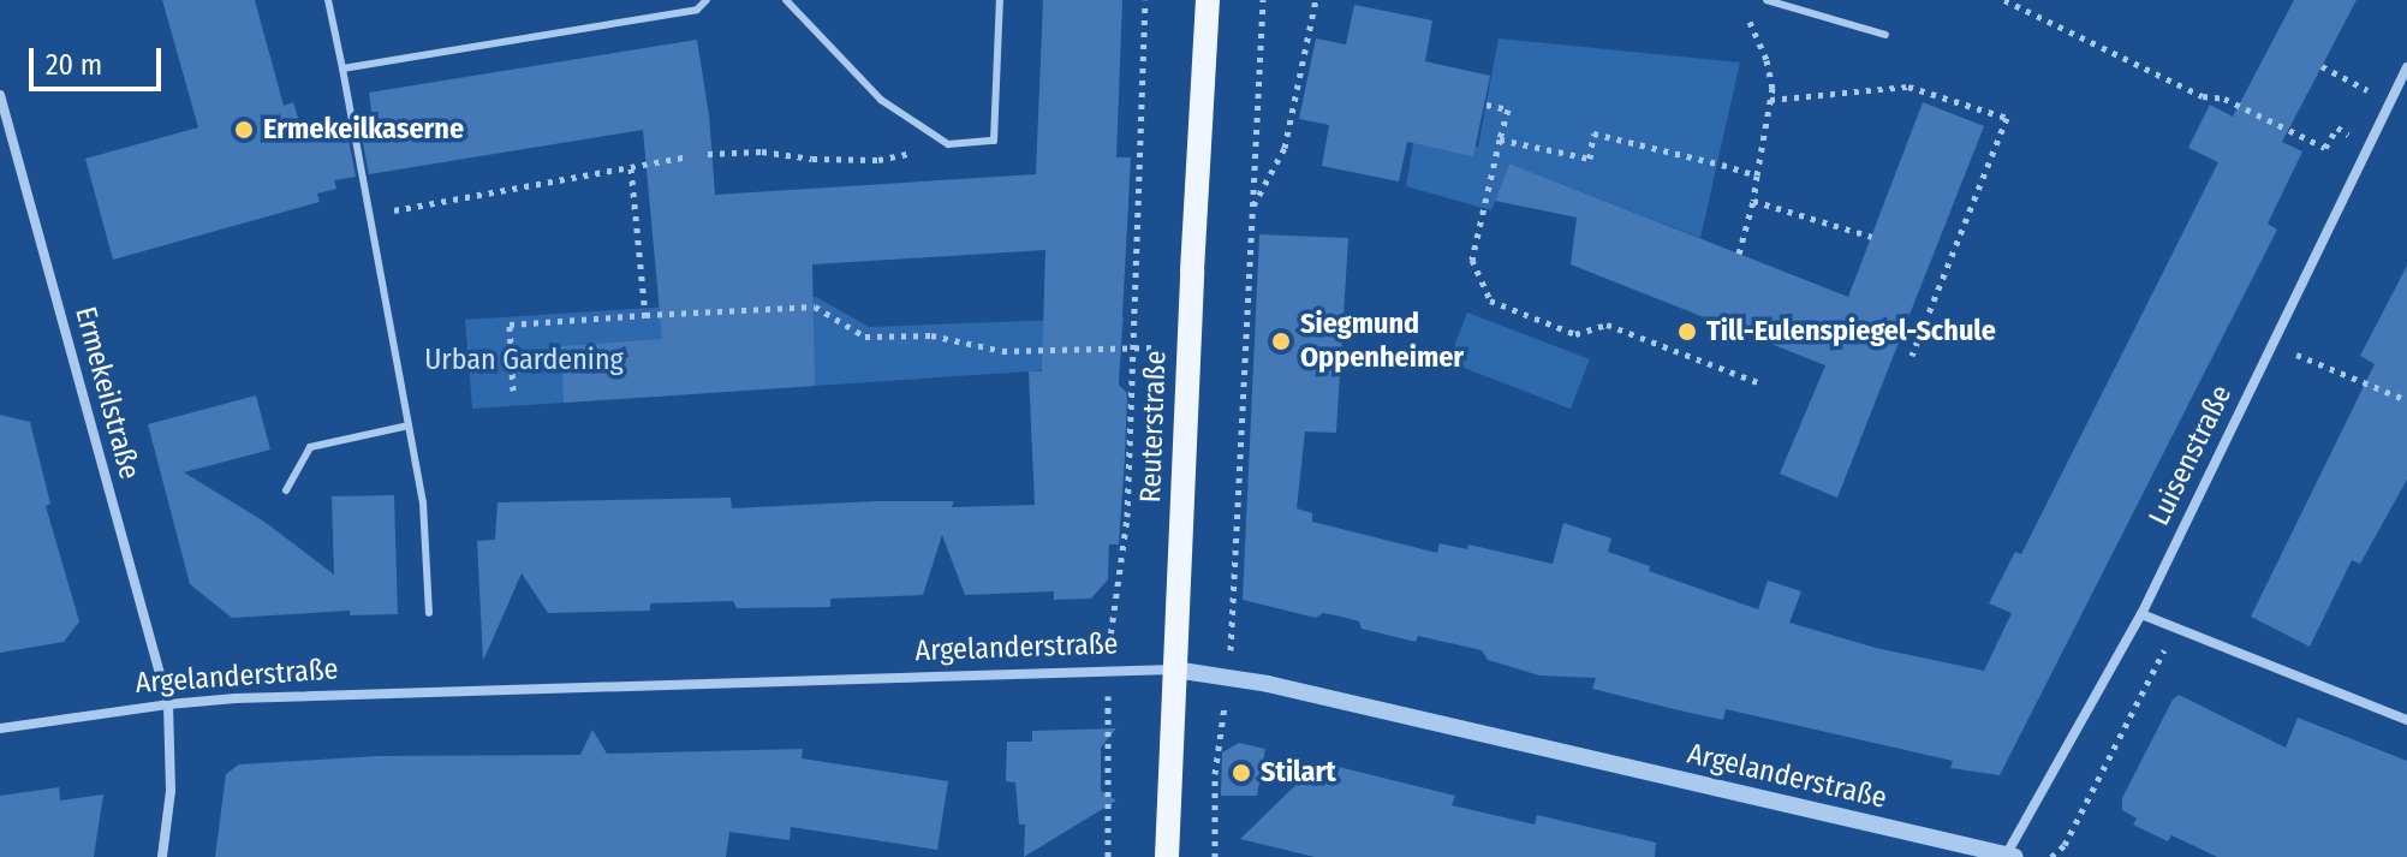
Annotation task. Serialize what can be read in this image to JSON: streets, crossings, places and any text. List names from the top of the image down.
{
  "streets": {
    "main road": ["Reuterstraße"],
    "street": ["Ermekeilstraße", "Luisenstraße", "Argelanderstraße"]
  },
  "crossings": [
    ["Ermekeilstraße", "Argelanderstraße"],
    ["Reuterstraße", "Argelanderstraße"],
    ["Luisenstraße", "Argelanderstraße"]
  ],
  "parks": ["Urban Gardening"],
  "places": [
    "Ermekeilkaserne",
    "Till-Eulenspiegel-Schule",
    "Siegmund Oppenheimer",
    "Stilart"
  ],
  "scale_bar": "20 m"
}
